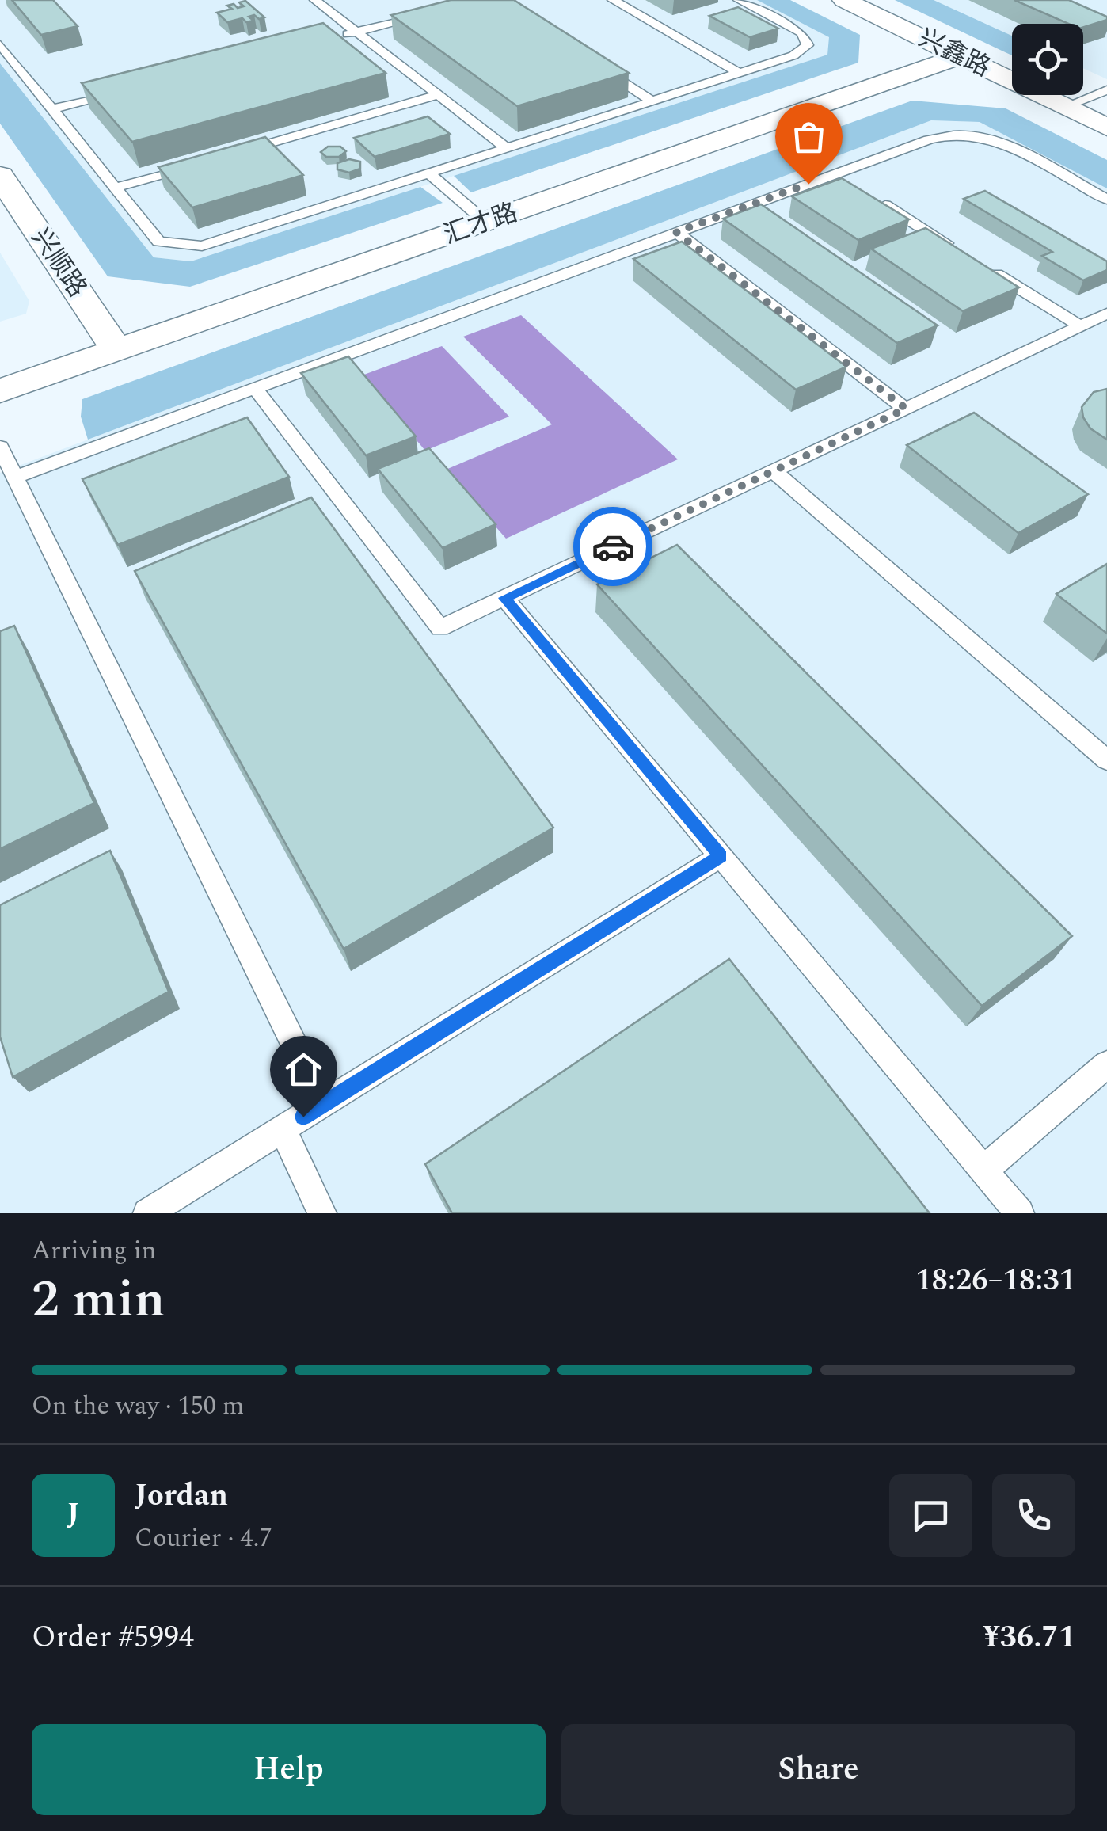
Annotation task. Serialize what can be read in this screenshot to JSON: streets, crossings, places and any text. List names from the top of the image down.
{
  "streets": {
    "main road": ["兴鑫路", "汇才路", "兴顺路"]
  },
  "crossings": [
    ["兴鑫路", "汇才路"],
    ["汇才路", "兴顺路"]
  ],
  "page": {
    "heading": ["2 min", "Arriving in", "18:26–18:31"],
    "panel": [
      "Jordan",
      "Courier · 4.7",
      "Order #5994",
      "¥36.71"
    ],
    "bar": "On the way · 150 m",
    "round": "J",
    "buttons": ["Help", "Share"]
  }
}
